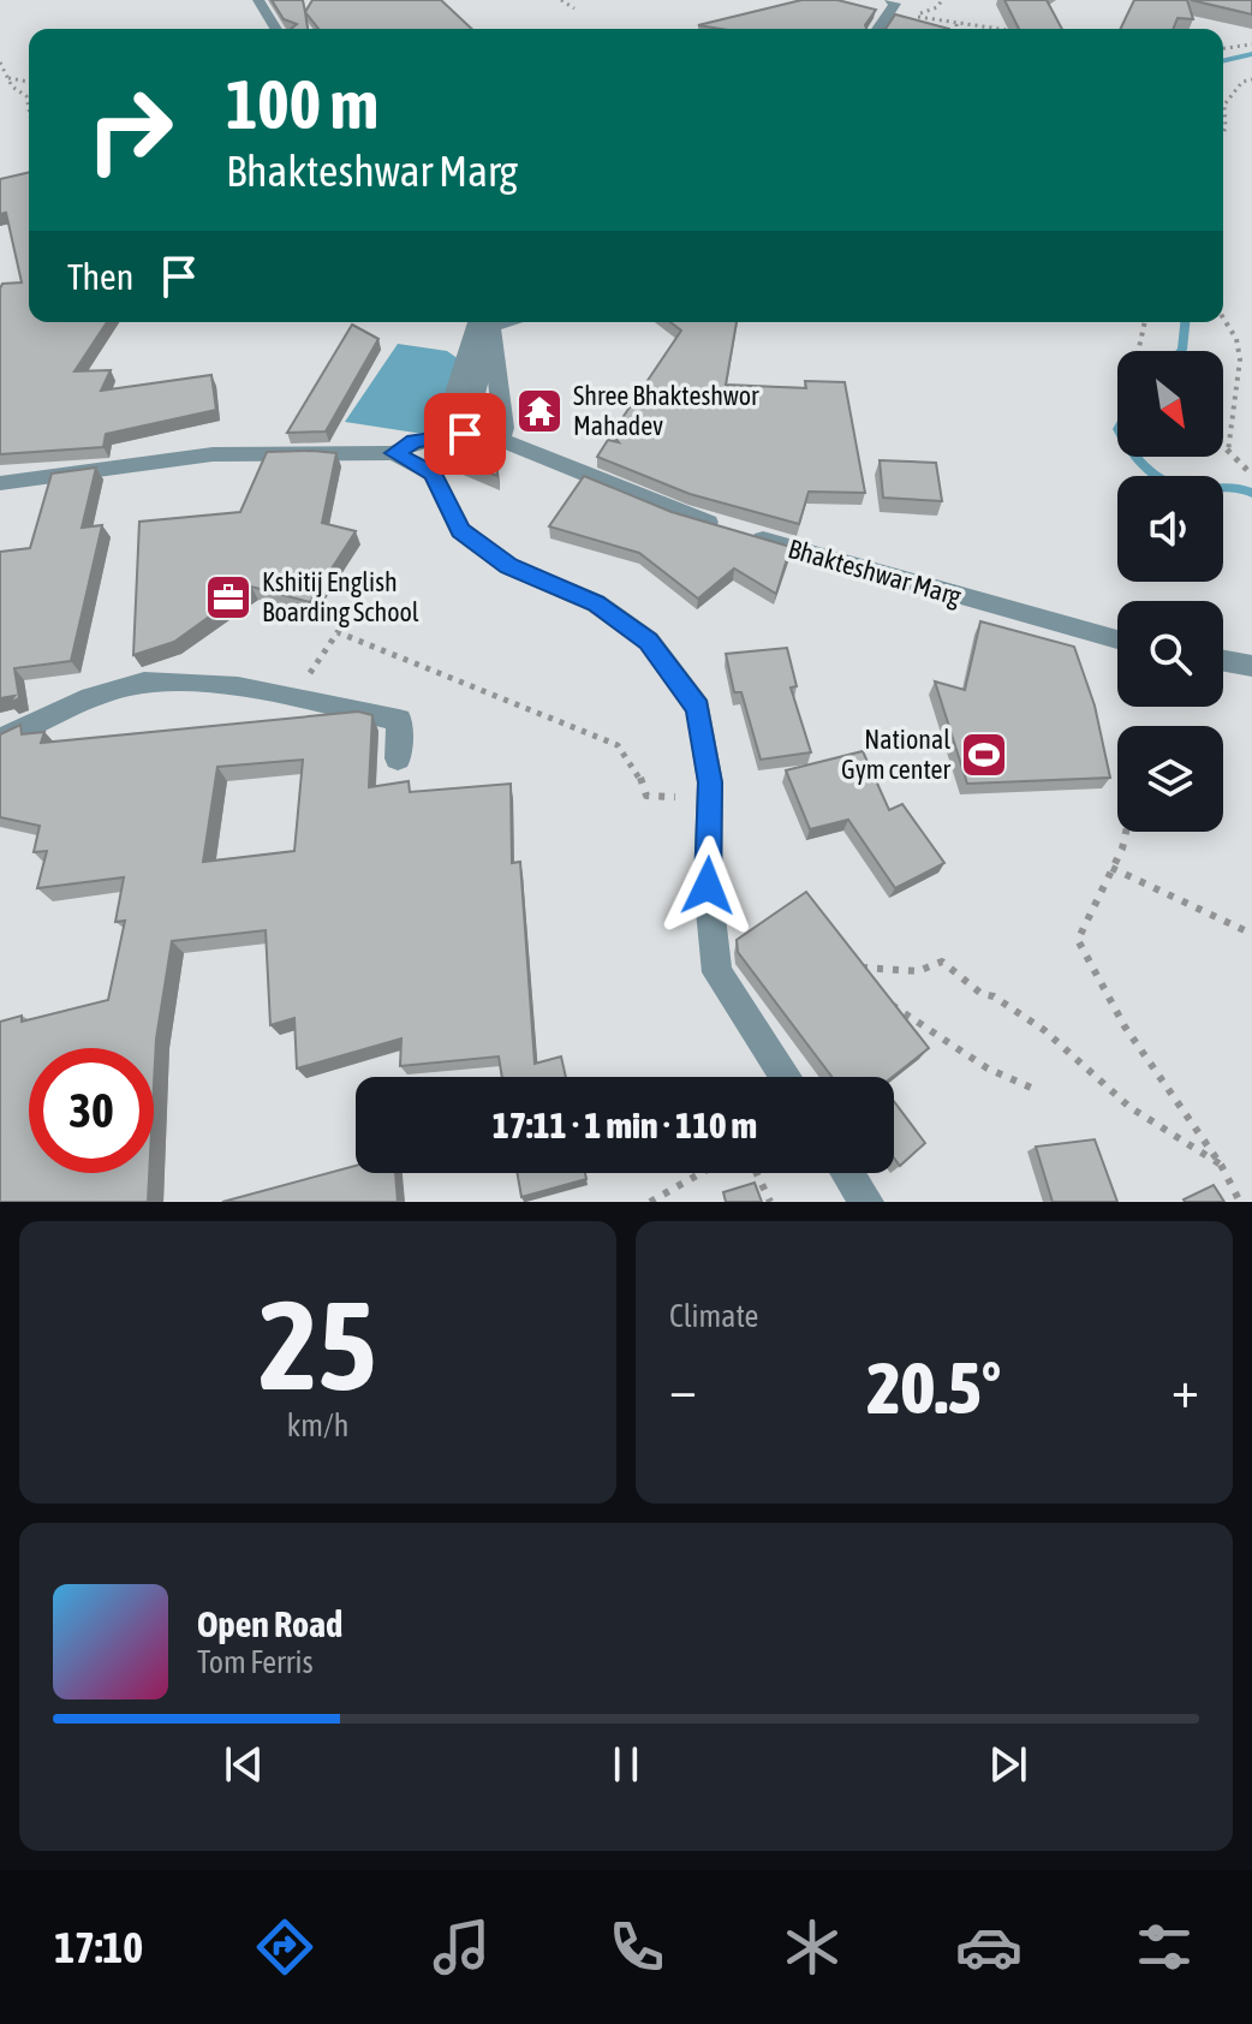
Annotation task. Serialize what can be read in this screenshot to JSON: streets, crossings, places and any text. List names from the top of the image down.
{
  "streets": {
    "street": ["Bhakteshwar Marg"]
  },
  "places": {
    "temple": ["Shree Bhakteshwor Mahadev"],
    "office": ["Kshitij English Boarding School"],
    "sports": ["National Gym center"]
  },
  "north": "bottom right",
  "page": {
    "turn": ["100 m", "Bhakteshwar Marg"],
    "then": "Then",
    "limit": "30",
    "trip": "17:11 · 1 min · 110 m",
    "tile": [
      ["25", "km/h"],
      "Climate"
    ],
    "heat": ["−", "20.5°", "+"],
    "song": ["Open Road", "Tom Ferris"],
    "tabs": "17:10"
  }
}
